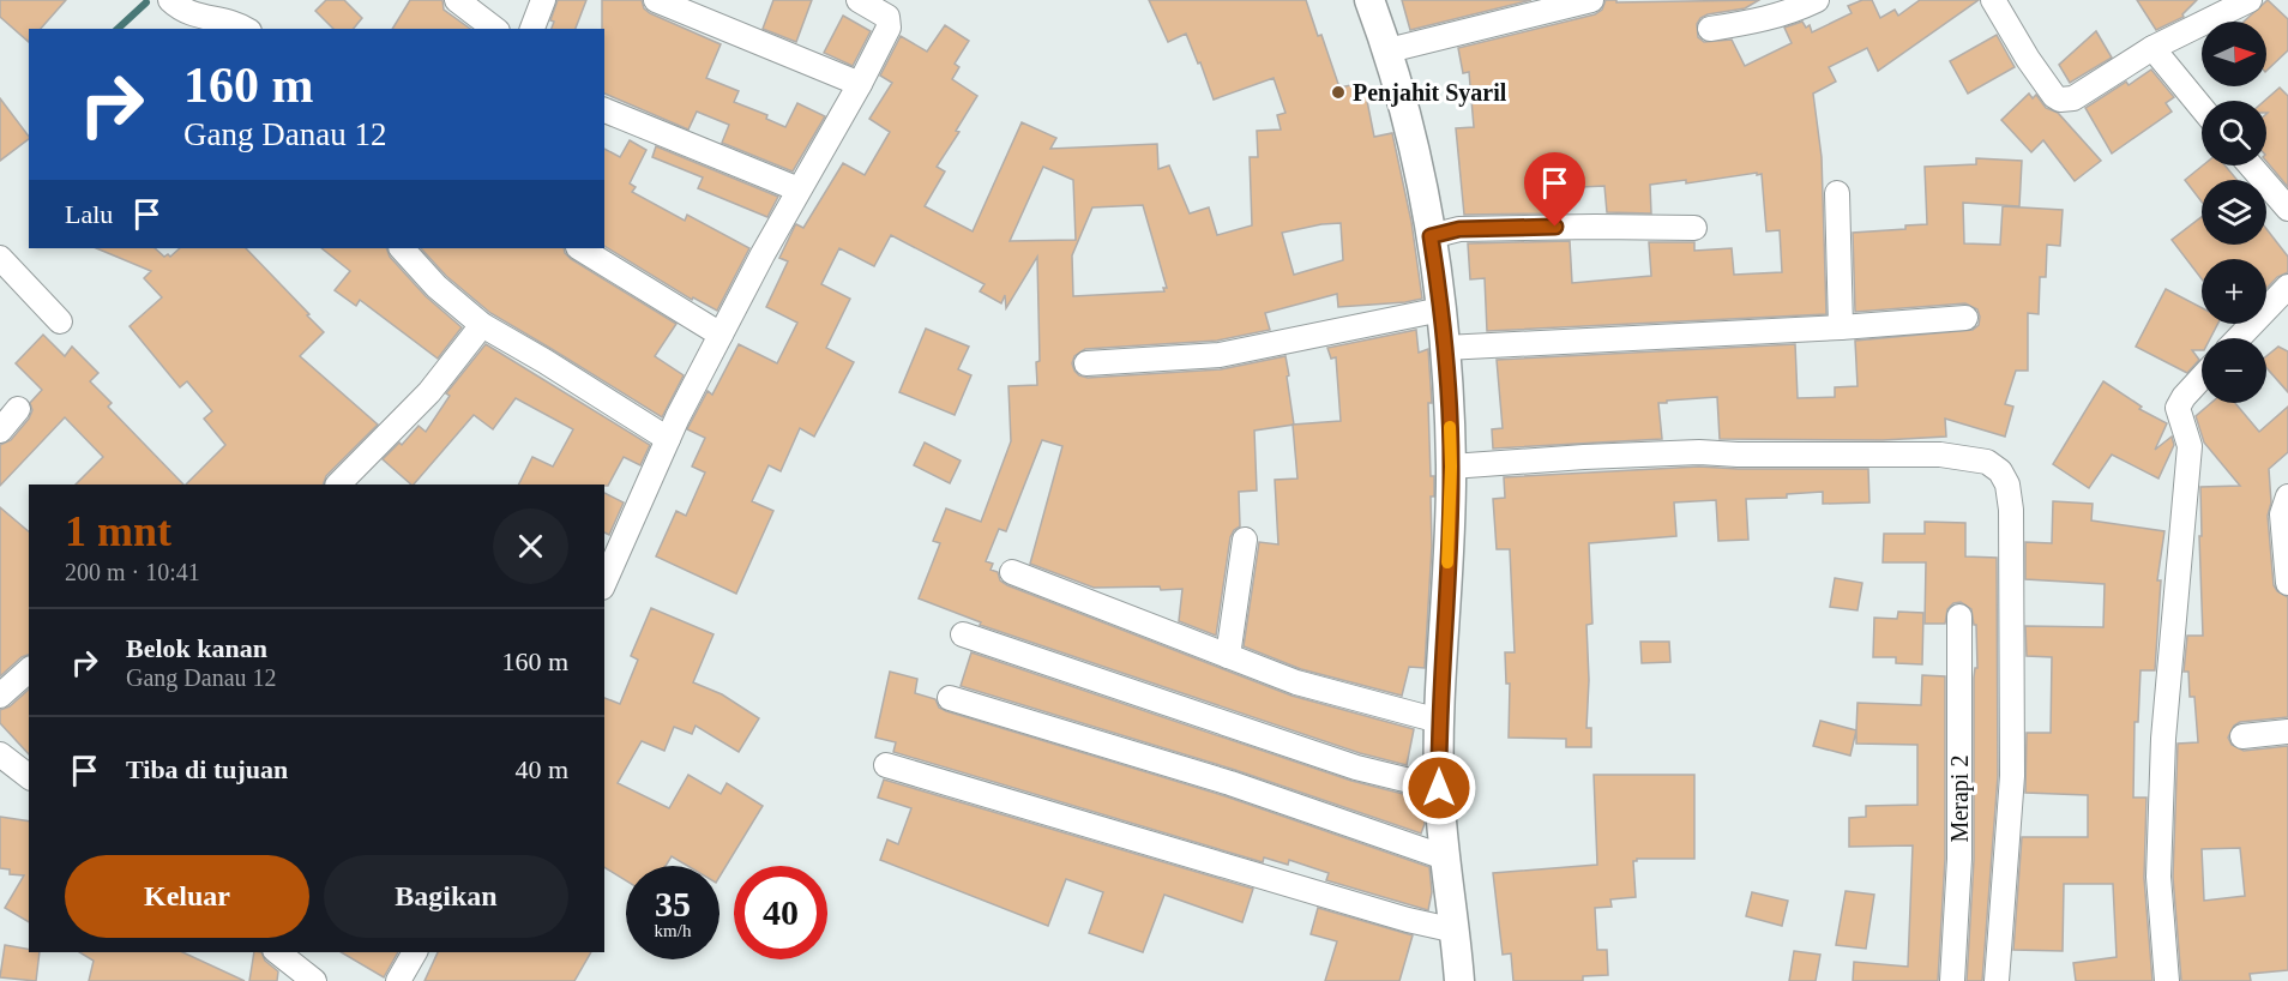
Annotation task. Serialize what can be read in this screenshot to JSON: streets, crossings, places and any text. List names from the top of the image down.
{
  "streets": {
    "street": ["Merapi 2"]
  },
  "places": ["Penjahit Syaril"],
  "north": "right",
  "page": {
    "map_buttons": ["+", "−"],
    "turn": ["160 m", "Gang Danau 12"],
    "then": "Lalu",
    "heading": ["1 mnt", "200 m · 10:41"],
    "list": [
      {
        "name": "Belok kanan",
        "note": "Gang Danau 12",
        "value": "160 m"
      },
      {
        "name": "Tiba di tujuan",
        "value": "40 m"
      }
    ],
    "buttons": ["Keluar", "Bagikan"],
    "speed": "35 km/h",
    "limit": "40"
  }
}
